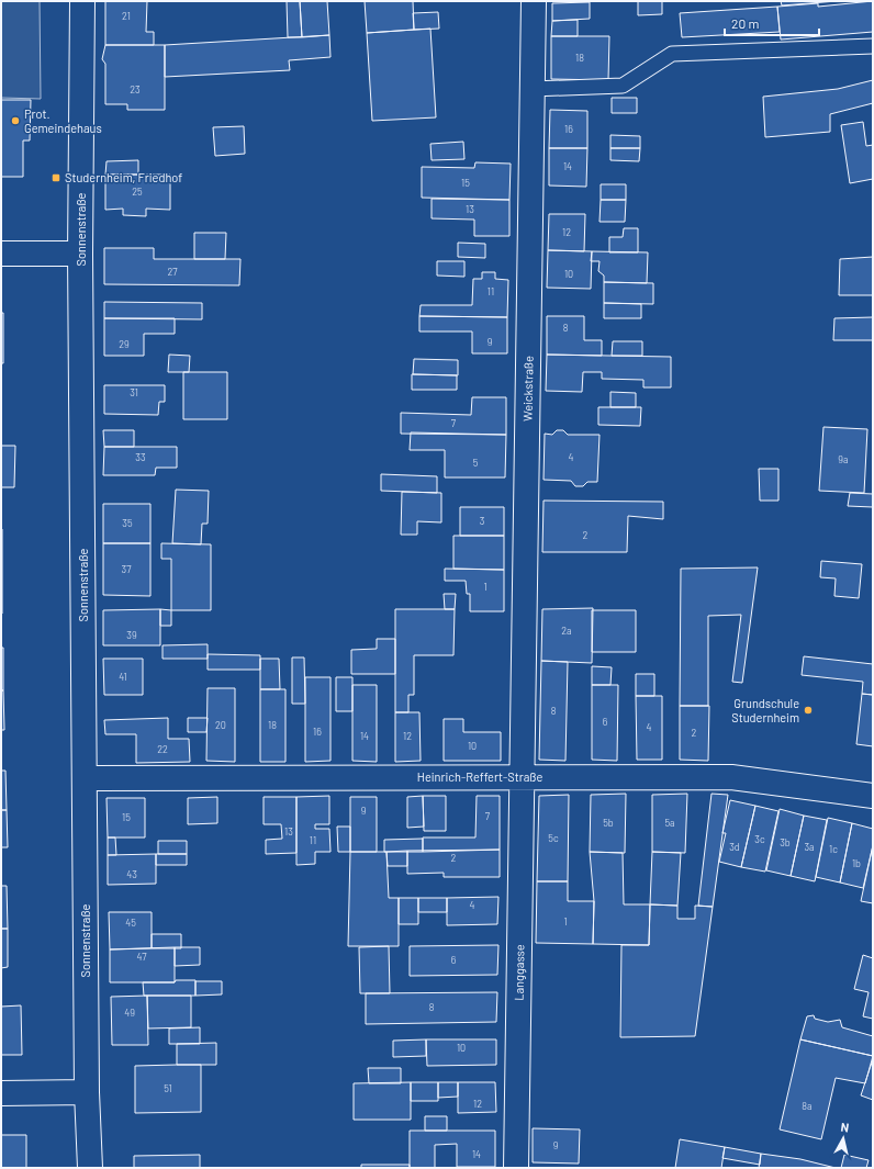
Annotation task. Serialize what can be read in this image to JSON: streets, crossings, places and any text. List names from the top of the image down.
{
  "streets": {
    "street": [
      "Sonnenstraße",
      "Weickstraße",
      "Heinrich-Reffert-Straße",
      "Langgasse"
    ]
  },
  "crossings": [
    ["Sonnenstraße", "Heinrich-Reffert-Straße"],
    ["Weickstraße", "Heinrich-Reffert-Straße"],
    ["Weickstraße", "Langgasse"],
    ["Heinrich-Reffert-Straße", "Langgasse"]
  ],
  "places": {
    "other": ["Prot. Gemeindehaus", "Grundschule Studernheim"],
    "transit": ["Studernheim, Friedhof"]
  },
  "house_numbers": [
    "21",
    "18",
    "23",
    "16",
    "14",
    "15",
    "25",
    "13",
    "12",
    "27",
    "10",
    "11",
    "8",
    "9",
    "29",
    "31",
    "7",
    "33",
    "4",
    "9a",
    "5",
    "3",
    "35",
    "2",
    "37",
    "1",
    "2a",
    "39",
    "41",
    "8",
    "6",
    "20",
    "18",
    "4",
    "16",
    "2",
    "14",
    "12",
    "10",
    "22",
    "9",
    "7",
    "15",
    "5b",
    "5a",
    "13",
    "5c",
    "3c",
    "11",
    "3b",
    "3d",
    "3a",
    "1c",
    "2",
    "1b",
    "43",
    "4",
    "1",
    "45",
    "47",
    "6",
    "8",
    "49",
    "10",
    "51",
    "12",
    "8a",
    "9",
    "14"
  ],
  "scale_bar": "20 m",
  "north": "top"
}
